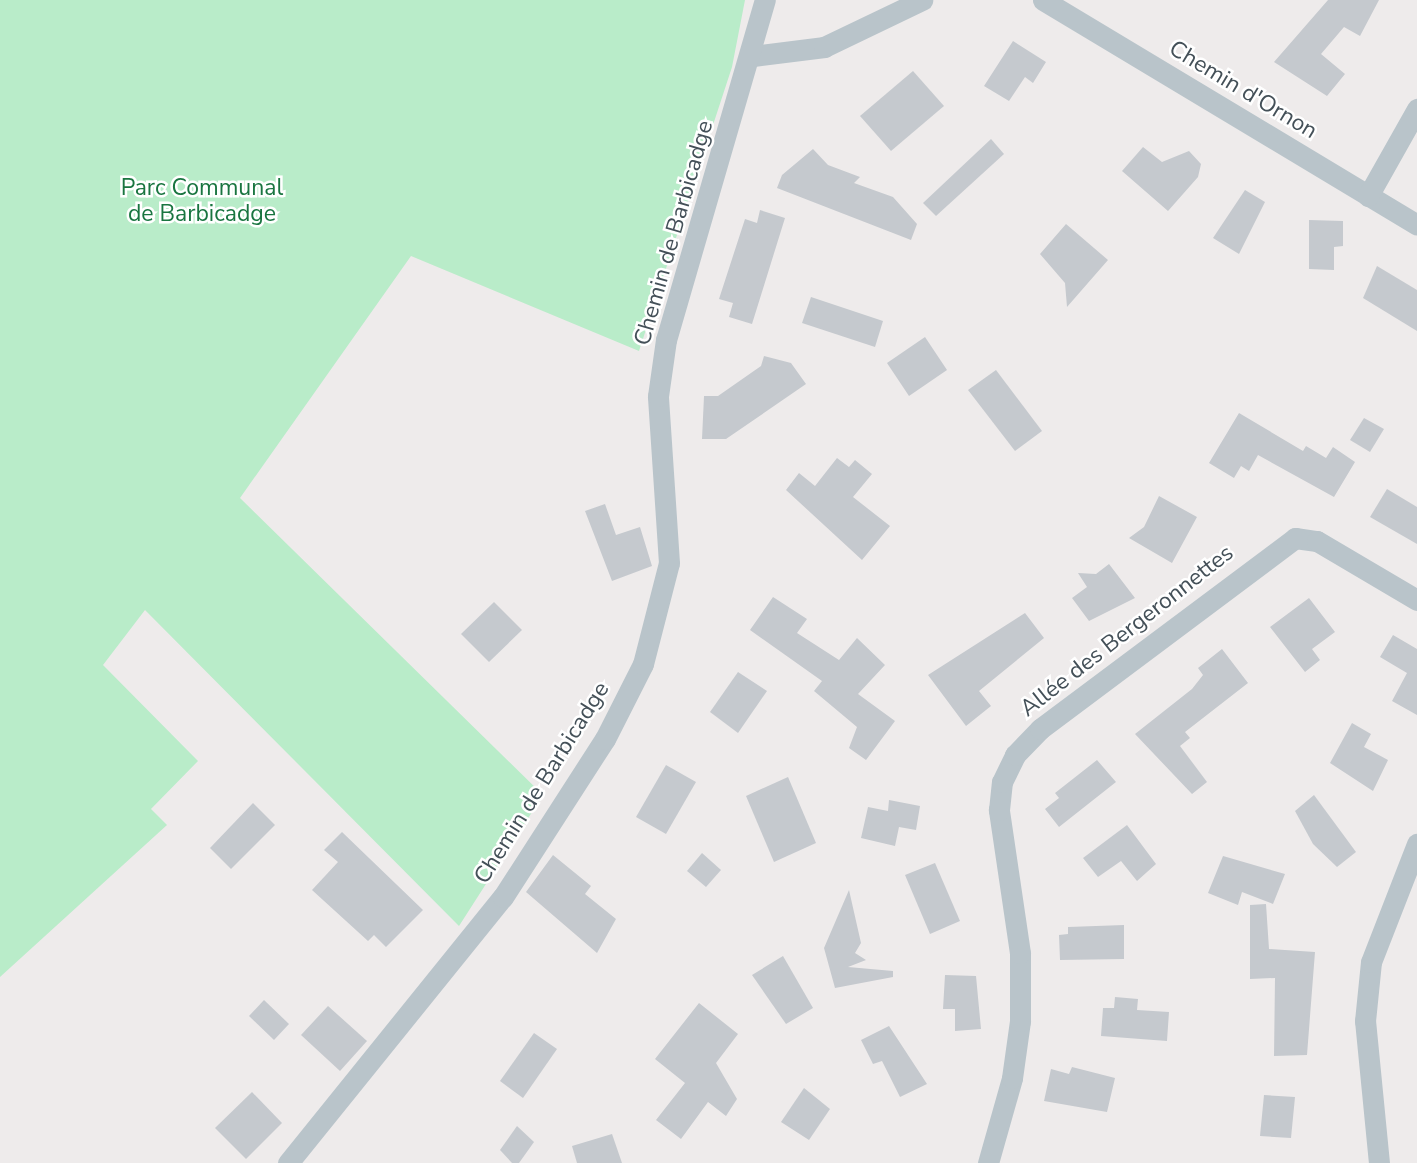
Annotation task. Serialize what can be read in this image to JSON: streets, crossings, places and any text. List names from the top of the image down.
{
  "streets": {
    "street": ["Chemin d'Ornon", "Chemin de Barbicadge", "Allée des Bergeronnettes"]
  },
  "parks": ["Parc Communal de Barbicadge"]
}
